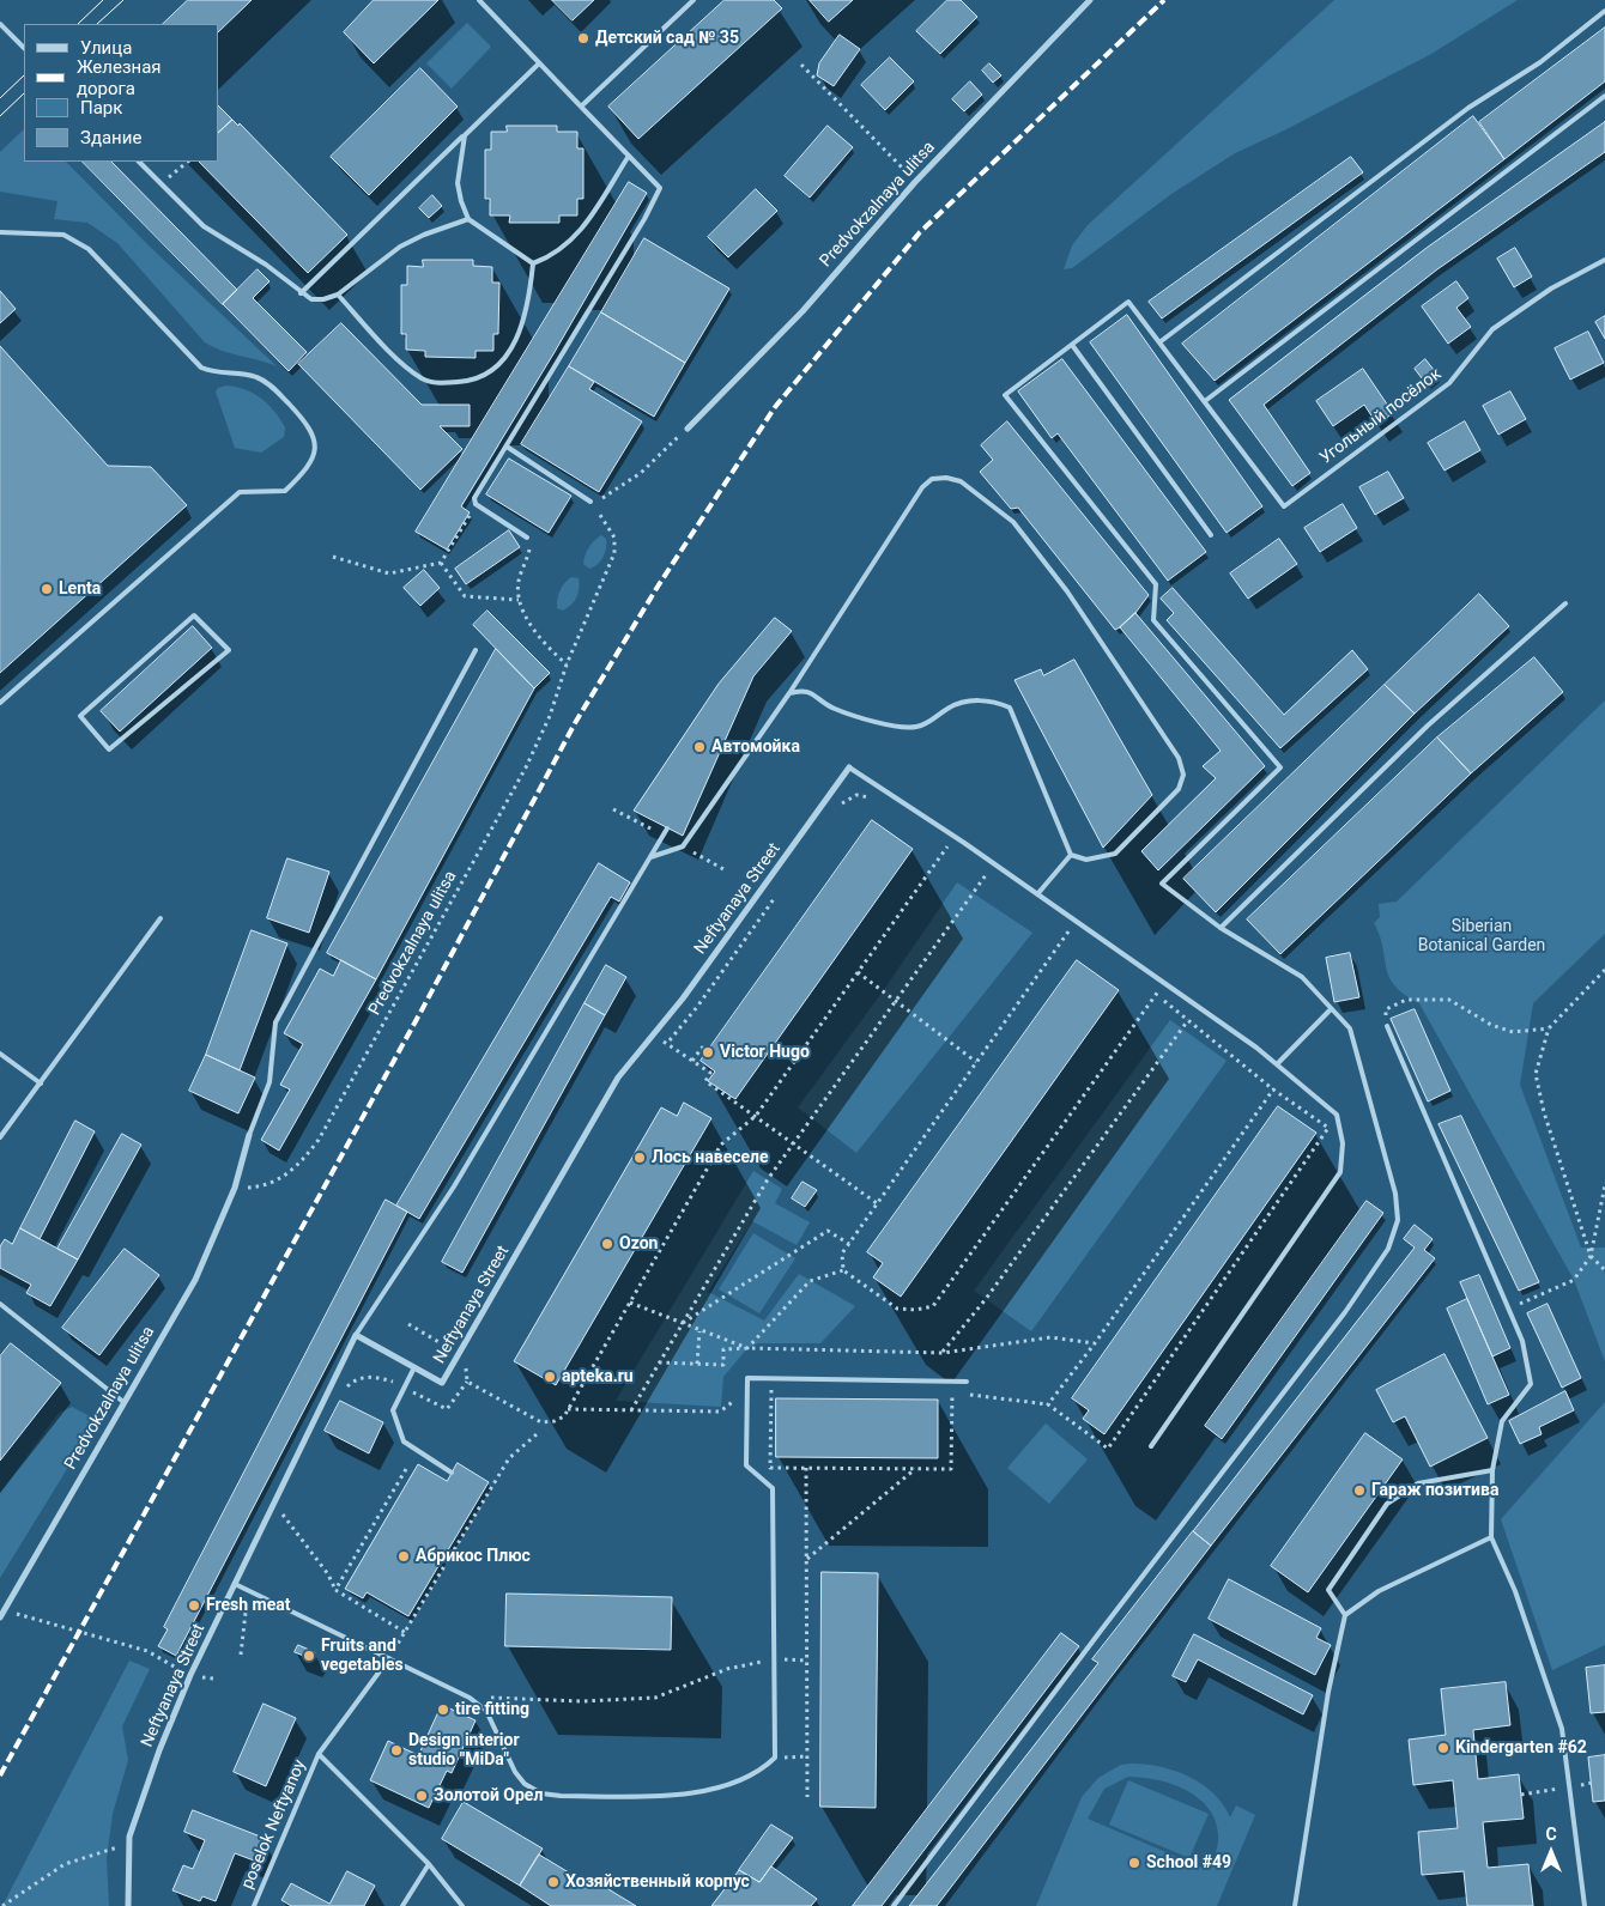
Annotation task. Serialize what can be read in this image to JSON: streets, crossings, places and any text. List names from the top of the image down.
{
  "streets": {
    "street": ["Predvokzalnaya ulitsa", "Neftyanaya Street"],
    "lane": ["Угольный посёлок", "poselok Neftyanoy"]
  },
  "parks": ["Siberian Botanical Garden"],
  "places": [
    "Детский сад № 35",
    "Lenta",
    "Автомойка",
    "Victor Hugo",
    "Лось навеселе",
    "Ozon",
    "apteka.ru",
    "Гараж позитива",
    "Абрикос Плюс",
    "Fresh meat",
    "Fruits and vegetables",
    "tire fitting",
    "Kindergarten #62",
    "Design interior studio \"MiDa\"",
    "Золотой Орел",
    "School #49",
    "Хозяйственный корпус"
  ],
  "legend": [
    "Улица",
    "Железная дорога",
    "Парк",
    "Здание"
  ],
  "north": "top"
}
